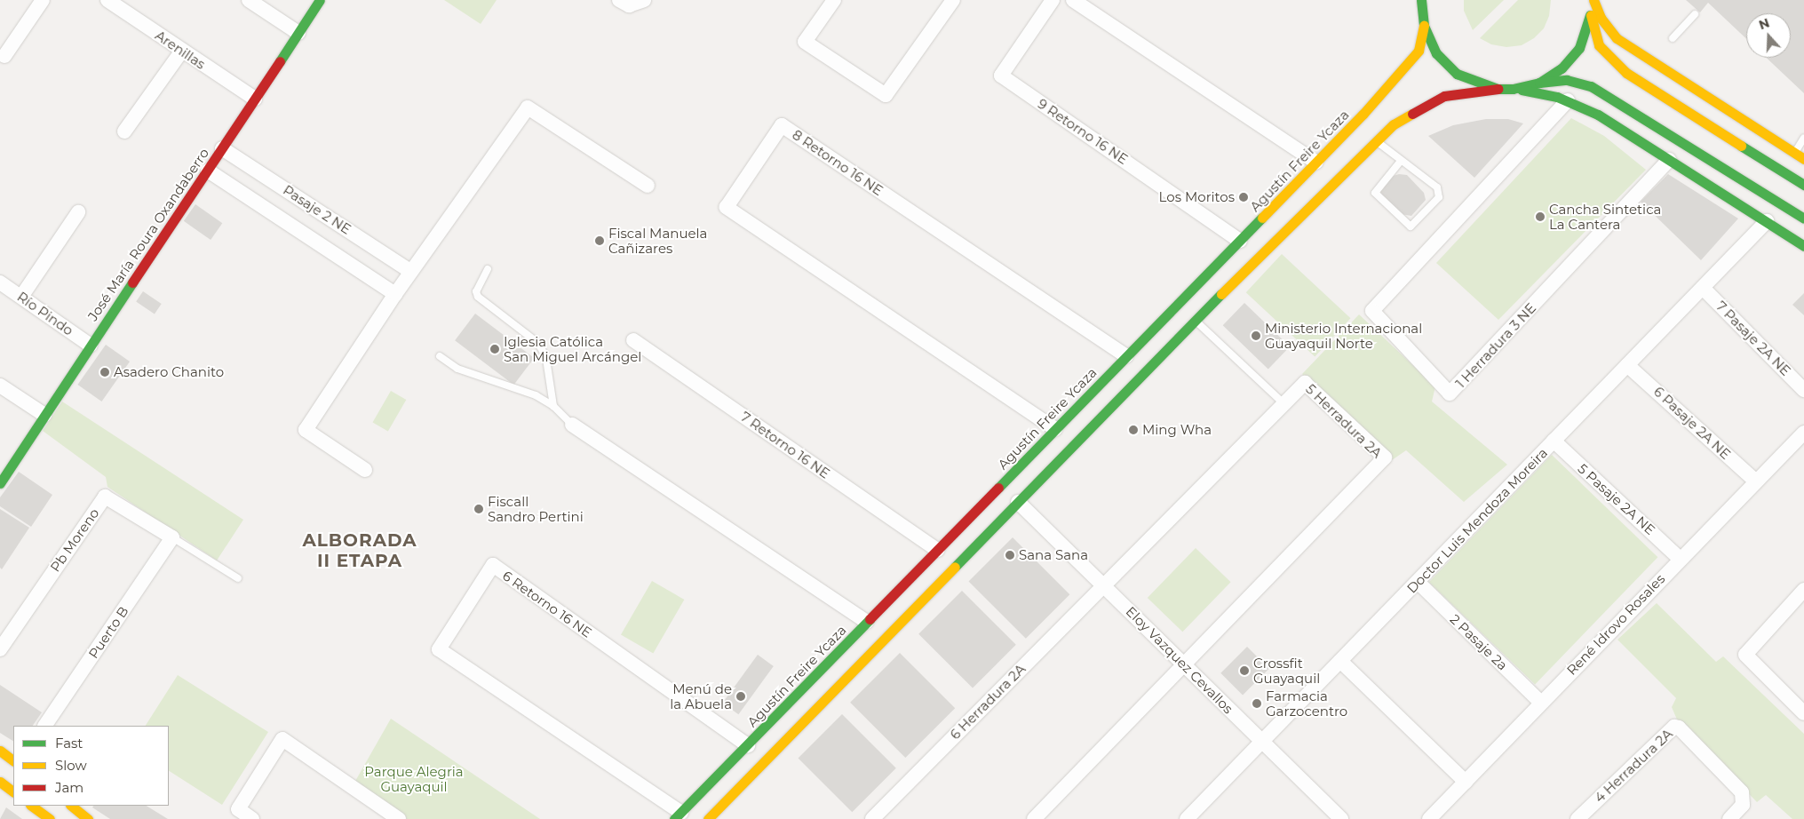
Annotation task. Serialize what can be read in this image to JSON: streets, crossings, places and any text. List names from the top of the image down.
{
  "streets": {
    "main road": ["Agustín Freire Ycaza", "José María Roura Oxandaberro"],
    "street": [
      "Arenillas",
      "9 Retorno 16 NE",
      "8 Retorno 16 NE",
      "Pasaje 2 NE",
      "Río Pindo",
      "7 Pasaje 2A NE",
      "1 Herradura 3 NE",
      "5 Herradura 2A",
      "6 Pasaje 2A NE",
      "7 Retorno 16 NE",
      "5 Pasaje 2A NE",
      "Doctor Luis Mendoza Moreira",
      "Pb Moreno",
      "6 Retorno 16 NE",
      "René Idrovo Rosales",
      "Puerto B",
      "2 Pasaje 2a",
      "Eloy Vazquez Cevallos",
      "6 Herradura 2A",
      "4 Herradura 2A"
    ]
  },
  "crossings": [
    ["Arenillas", "José María Roura Oxandaberro"],
    ["9 Retorno 16 NE", "Agustín Freire Ycaza"],
    ["Agustín Freire Ycaza", "8 Retorno 16 NE"],
    ["Agustín Freire Ycaza", "7 Retorno 16 NE"],
    ["Agustín Freire Ycaza", "6 Retorno 16 NE"],
    ["Pasaje 2 NE", "José María Roura Oxandaberro"],
    ["José María Roura Oxandaberro", "Río Pindo"],
    ["7 Pasaje 2A NE", "Doctor Luis Mendoza Moreira"],
    ["5 Herradura 2A", "Eloy Vazquez Cevallos"],
    ["5 Herradura 2A", "6 Herradura 2A"],
    ["6 Pasaje 2A NE", "Doctor Luis Mendoza Moreira"],
    ["6 Pasaje 2A NE", "René Idrovo Rosales"],
    ["5 Pasaje 2A NE", "Doctor Luis Mendoza Moreira"],
    ["5 Pasaje 2A NE", "René Idrovo Rosales"],
    ["Doctor Luis Mendoza Moreira", "2 Pasaje 2a"],
    ["Doctor Luis Mendoza Moreira", "Eloy Vazquez Cevallos"],
    ["Pb Moreno", "Puerto B"],
    ["René Idrovo Rosales", "2 Pasaje 2a"],
    ["Eloy Vazquez Cevallos", "6 Herradura 2A"]
  ],
  "districts": ["ALBORADA II ETAPA"],
  "parks": ["Parque Alegria Guayaquil"],
  "places": [
    "Los Moritos",
    "Cancha Sintetica La Cantera",
    "Fiscal Manuela Cañizares",
    "Ministerio Internacional Guayaquil Norte",
    "Iglesia Católica San Miguel Arcángel",
    "Asadero Chanito",
    "Ming Wha",
    "Fiscall Sandro Pertini",
    "Sana Sana",
    "Crossfit Guayaquil",
    "Menú de la Abuela",
    "Farmacia Garzocentro"
  ],
  "legend": ["Fast", "Slow", "Jam"],
  "north": "top"
}
